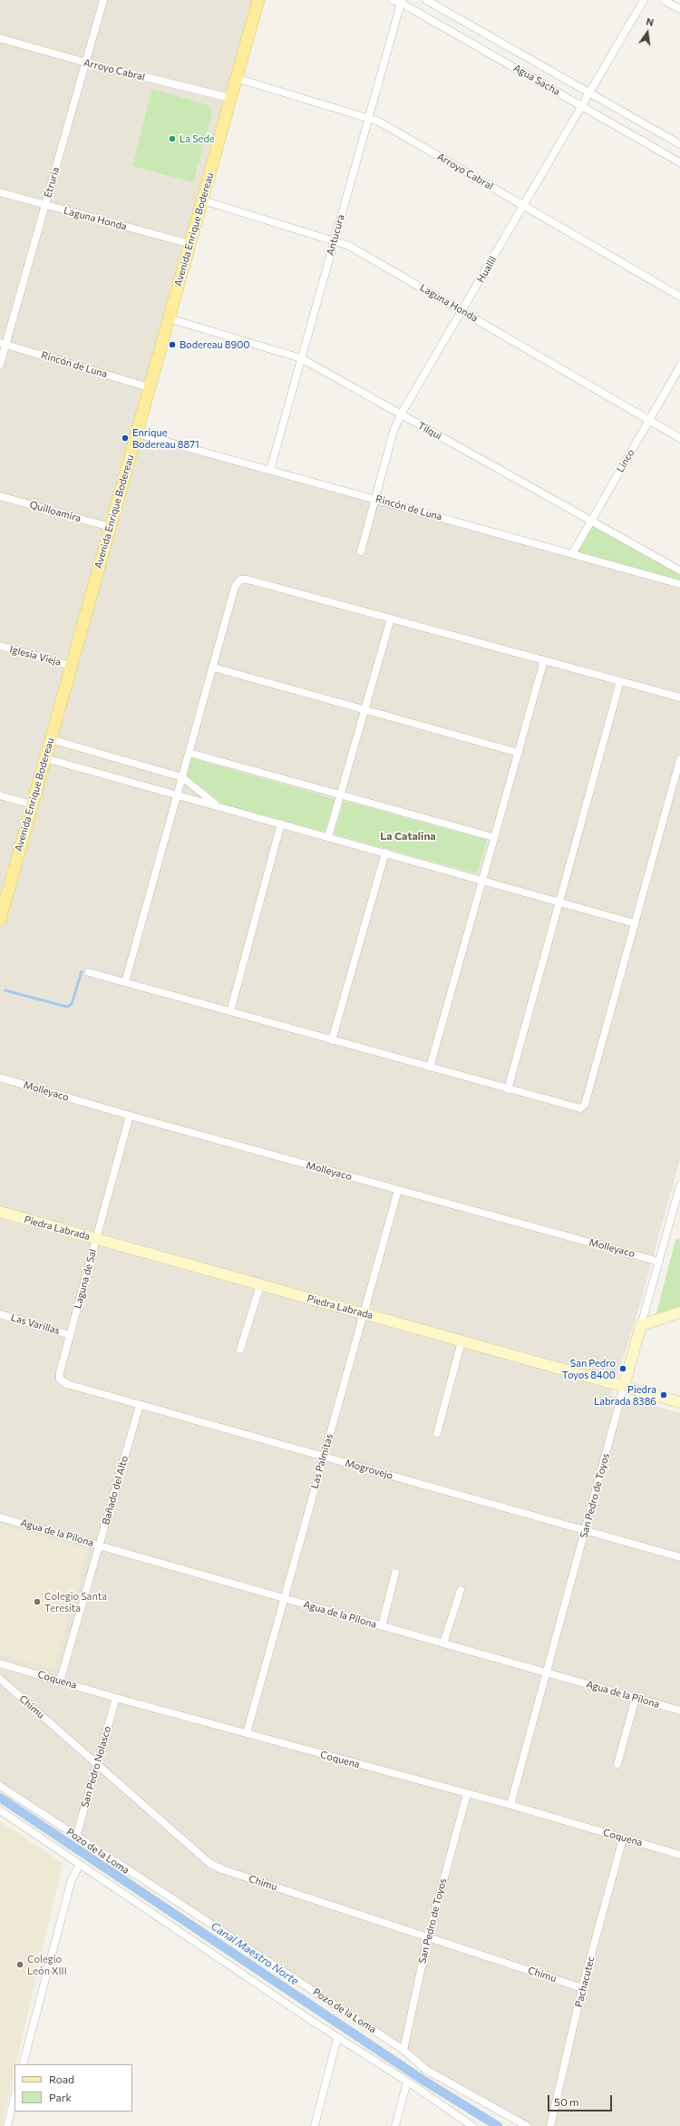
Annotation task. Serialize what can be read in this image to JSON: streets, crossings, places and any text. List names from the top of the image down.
{
  "streets": {
    "main road": ["Avenida Enrique Bodereau", "Piedra Labrada", "San Pedro de Toyos"],
    "street": [
      "Arroyo Cabral",
      "Agua Sacha",
      "Etruria",
      "Laguna Honda",
      "Antucura",
      "Huallil",
      "Rincón de Luna",
      "Tilqui",
      "Linco",
      "Quilloamira",
      "Iglesia Vieja",
      "Molleyaco",
      "Laguna de Sal",
      "Las Varillas",
      "Las Palmitas",
      "Mogrovejo",
      "Bañado del Alto",
      "Agua de la Pilona",
      "Coquena",
      "Chimu",
      "San Pedro Nolasco",
      "Pozo de la Loma",
      "Pachacutec"
    ]
  },
  "crossings": [
    ["Arroyo Cabral", "Etruria"],
    ["Arroyo Cabral", "Avenida Enrique Bodereau"],
    ["Arroyo Cabral", "Antucura"],
    ["Arroyo Cabral", "Huallil"],
    ["Agua Sacha", "Antucura"],
    ["Agua Sacha", "Huallil"],
    ["Etruria", "Laguna Honda"],
    ["Etruria", "Rincón de Luna"],
    ["Laguna Honda", "Avenida Enrique Bodereau"],
    ["Laguna Honda", "Antucura"],
    ["Laguna Honda", "Huallil"],
    ["Laguna Honda", "Linco"],
    ["Avenida Enrique Bodereau", "Rincón de Luna"],
    ["Avenida Enrique Bodereau", "Tilqui"],
    ["Avenida Enrique Bodereau", "Quilloamira"],
    ["Avenida Enrique Bodereau", "Iglesia Vieja"],
    ["Antucura", "Rincón de Luna"],
    ["Antucura", "Tilqui"],
    ["Huallil", "Rincón de Luna"],
    ["Huallil", "Tilqui"],
    ["Rincón de Luna", "Linco"],
    ["Tilqui", "Linco"],
    ["Molleyaco", "Laguna de Sal"],
    ["Molleyaco", "Las Palmitas"],
    ["Molleyaco", "San Pedro de Toyos"],
    ["Piedra Labrada", "Laguna de Sal"],
    ["Piedra Labrada", "Las Palmitas"],
    ["Piedra Labrada", "San Pedro de Toyos"],
    ["Laguna de Sal", "Las Varillas"],
    ["Laguna de Sal", "Mogrovejo"],
    ["Las Palmitas", "Mogrovejo"],
    ["Las Palmitas", "Agua de la Pilona"],
    ["Las Palmitas", "Coquena"],
    ["Mogrovejo", "Bañado del Alto"],
    ["Mogrovejo", "San Pedro de Toyos"],
    ["Bañado del Alto", "Agua de la Pilona"],
    ["Bañado del Alto", "Coquena"],
    ["San Pedro de Toyos", "Agua de la Pilona"],
    ["San Pedro de Toyos", "Coquena"],
    ["San Pedro de Toyos", "Chimu"],
    ["San Pedro de Toyos", "Pozo de la Loma"],
    ["Coquena", "San Pedro Nolasco"],
    ["Coquena", "Pachacutec"],
    ["Chimu", "San Pedro Nolasco"],
    ["Chimu", "Pachacutec"],
    ["San Pedro Nolasco", "Pozo de la Loma"]
  ],
  "districts": ["La Catalina"],
  "water": ["Canal Maestro Norte"],
  "places": [
    "La Sede",
    "Bodereau 8900",
    "Enrique Bodereau 8871",
    "San Pedro Toyos 8400",
    "Piedra Labrada 8386",
    "Colegio Santa Teresita",
    "Colegio León XIII"
  ],
  "legend": ["Road", "Park"],
  "scale_bar": "50 m",
  "north": "top"
}
